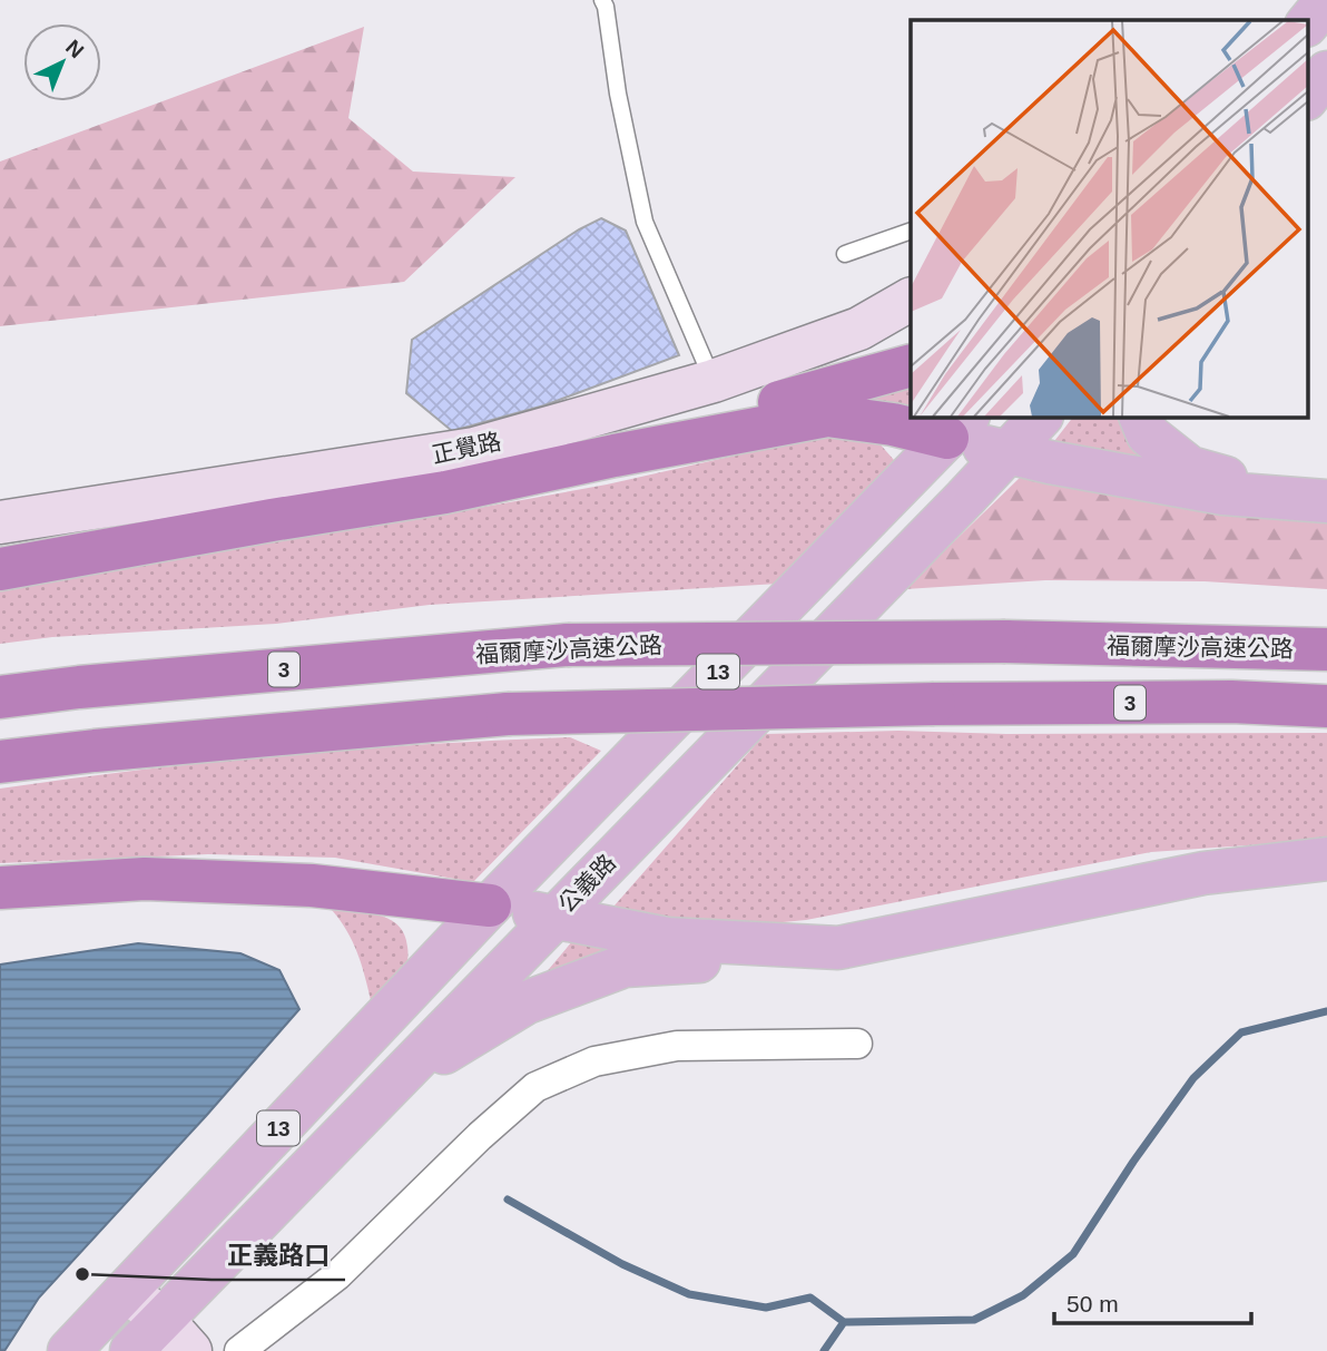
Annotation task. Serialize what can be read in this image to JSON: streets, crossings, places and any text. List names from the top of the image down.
{
  "streets": {
    "highway": ["福爾摩沙高速公路", "3"],
    "main road": ["13", "公義路"],
    "street": ["正覺路"]
  },
  "places": ["正義路口"],
  "scale_bar": "50 m",
  "north": "top right"
}
